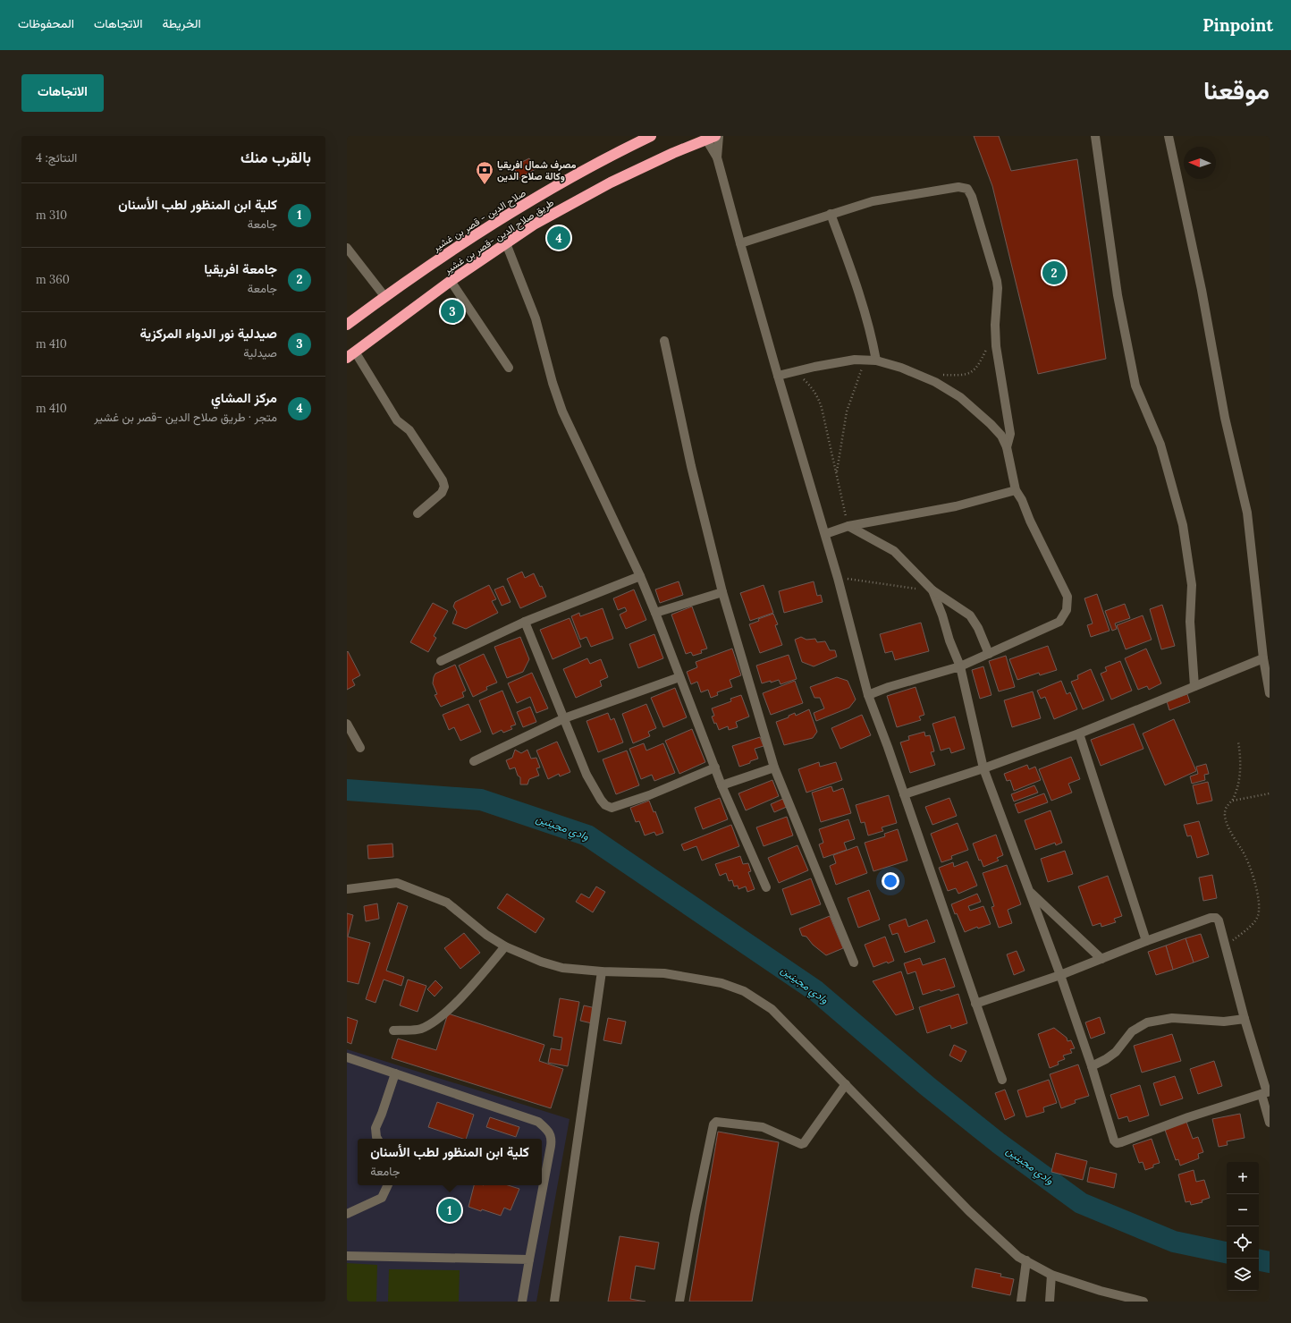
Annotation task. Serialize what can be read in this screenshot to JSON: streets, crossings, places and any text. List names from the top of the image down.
{
  "streets": {
    "highway": ["صلاح الدين - قصر بن غشير", "طريق صلاح الدين -قصر بن غشير"]
  },
  "water": ["وادي مجينين"],
  "places": {
    "bank": ["مصرف شمال افريقيا وكالة صلاح الدين"]
  },
  "north": "left",
  "page": {
    "header": "Pinpoint",
    "nav": ["الخريطة", "الاتجاهات", "المحفوظات"],
    "title": "موقعنا",
    "buttons": "الاتجاهات",
    "heading": ["بالقرب منك", "النتائج: 4"],
    "list": [
      {
        "mark": "1",
        "name": "كلية ابن المنظور لطب الأسنان",
        "note": "جامعة",
        "value": "310 m"
      },
      {
        "mark": "2",
        "name": "جامعة افريقيا",
        "note": "جامعة",
        "value": "360 m"
      },
      {
        "mark": "3",
        "name": "صيدلية نور الدواء المركزية",
        "note": "صيدلية",
        "value": "410 m"
      },
      {
        "mark": "4",
        "name": "مركز المشاي",
        "note": "متجر · طريق صلاح الدين -قصر بن غشير",
        "value": "410 m"
      }
    ],
    "pins": [
      "4",
      "2",
      "3",
      "1"
    ],
    "popup": ["كلية ابن المنظور لطب الأسنان", "جامعة"],
    "map_buttons": ["+", "−"]
  }
}
